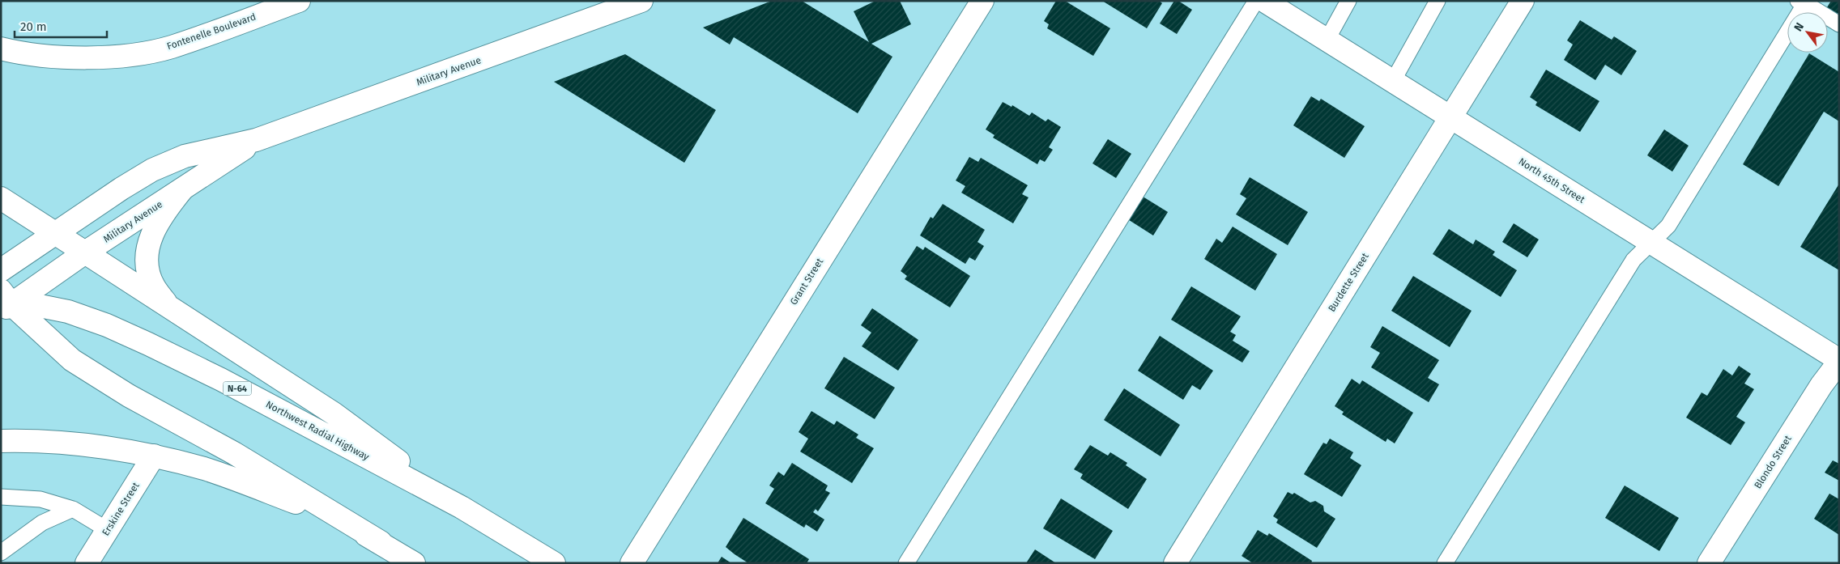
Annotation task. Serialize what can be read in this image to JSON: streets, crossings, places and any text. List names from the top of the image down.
{
  "streets": {
    "main road": [
      "Fontenelle Boulevard",
      "Military Avenue",
      "North 45th Street",
      "Grant Street",
      "Burdette Street",
      "N-64",
      "Northwest Radial Highway",
      "Blondo Street",
      "Erskine Street"
    ]
  },
  "crossings": [
    ["Military Avenue", "Northwest Radial Highway"],
    ["North 45th Street", "Burdette Street"],
    ["North 45th Street", "Blondo Street"]
  ],
  "scale_bar": "20 m",
  "north": "top left"
}
